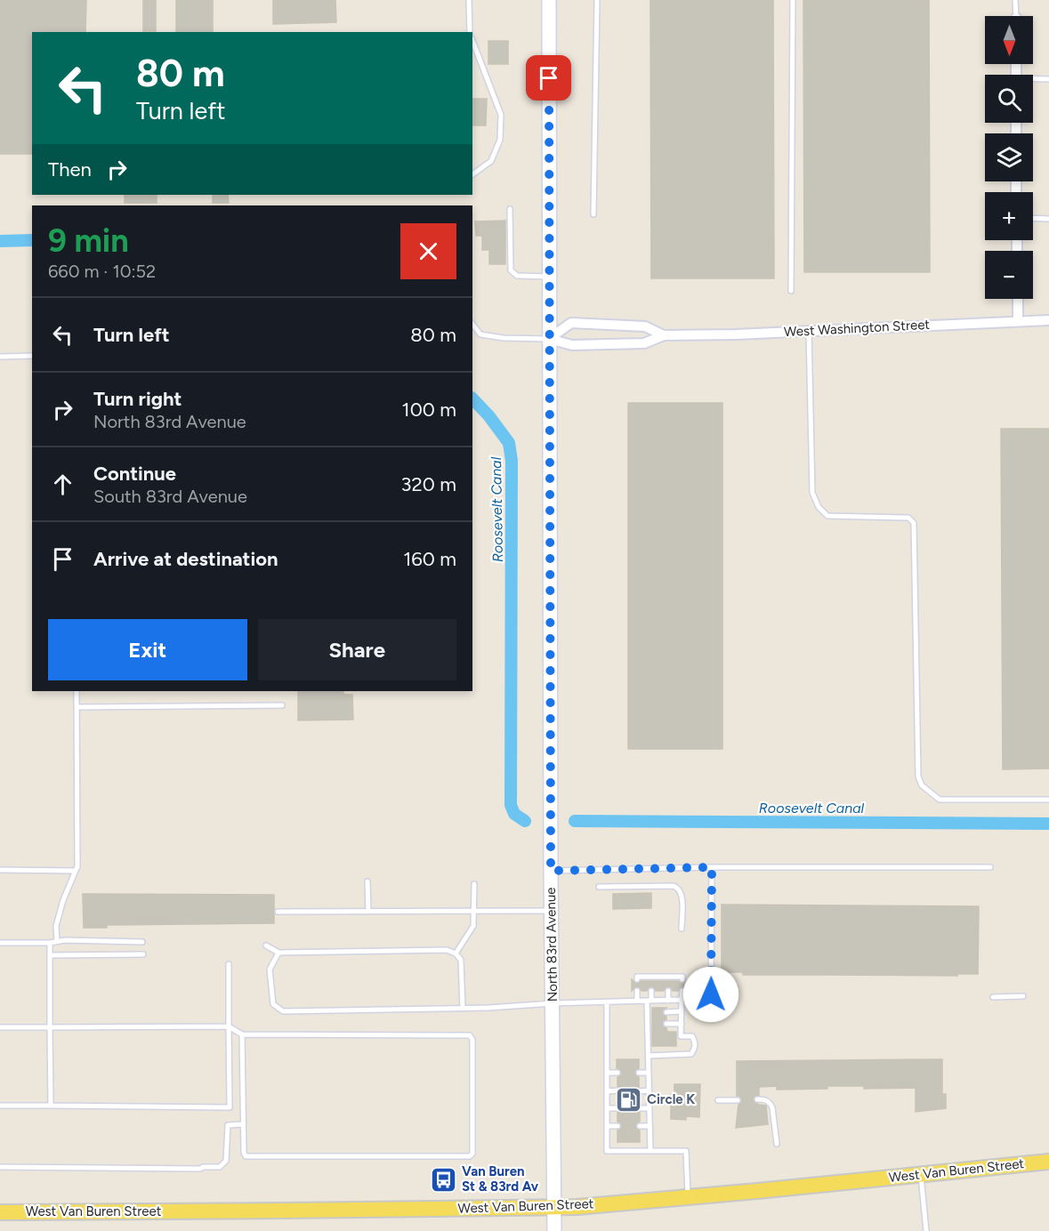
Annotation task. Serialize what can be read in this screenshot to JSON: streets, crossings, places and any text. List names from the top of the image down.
{
  "streets": {
    "main road": ["North 83rd Avenue", "West Van Buren Street"],
    "street": ["West Washington Street"]
  },
  "crossings": [
    ["West Washington Street", "North 83rd Avenue"],
    ["North 83rd Avenue", "West Van Buren Street"]
  ],
  "water": ["Roosevelt Canal"],
  "places": {
    "fuel station": ["Circle K"],
    "bus stop": ["Van Buren St & 83rd Av"]
  },
  "north": "bottom",
  "page": {
    "map_buttons": ["+", "−"],
    "turn": ["80 m", "Turn left"],
    "then": "Then",
    "heading": ["9 min", "660 m · 10:52"],
    "list": [
      {
        "name": "Turn left",
        "value": "80 m"
      },
      {
        "name": "Turn right",
        "note": "North 83rd Avenue",
        "value": "100 m"
      },
      {
        "name": "Continue",
        "note": "South 83rd Avenue",
        "value": "320 m"
      },
      {
        "name": "Arrive at destination",
        "value": "160 m"
      }
    ],
    "buttons": ["Exit", "Share"]
  }
}
